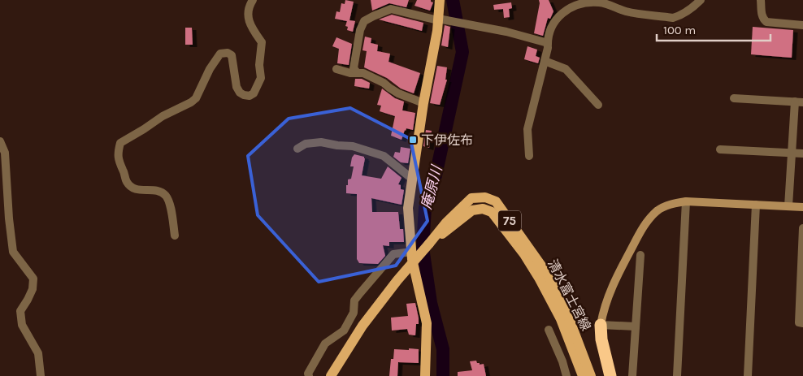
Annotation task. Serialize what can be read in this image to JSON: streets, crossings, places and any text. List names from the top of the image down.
{
  "streets": {
    "main road": ["75", "清水富士宮線"]
  },
  "water": ["庵原川"],
  "places": {
    "transit": ["下伊佐布"]
  },
  "scale_bar": "100 m"
}
